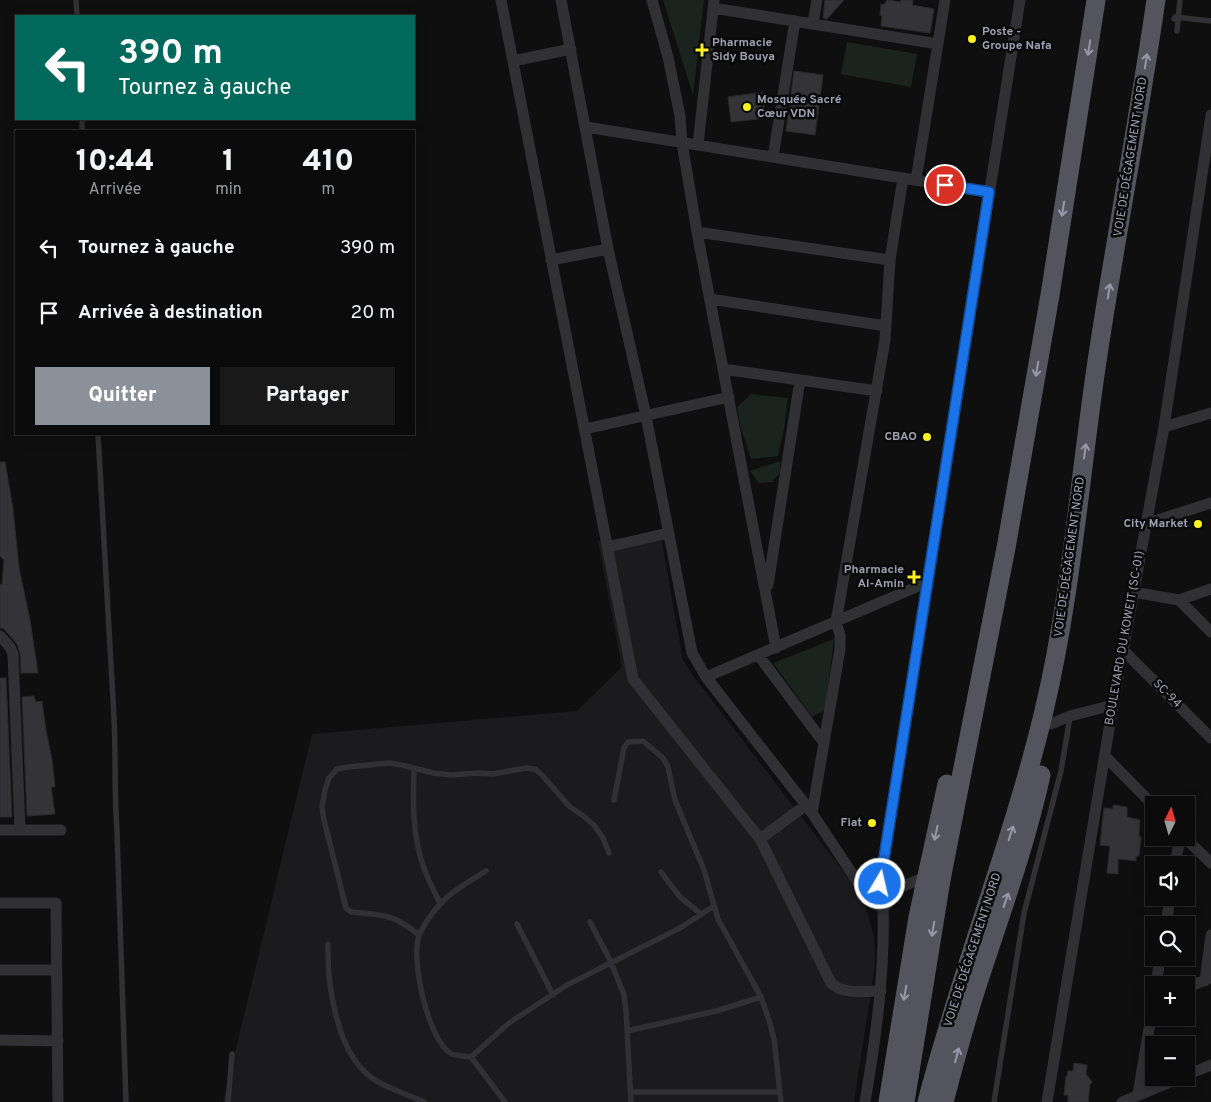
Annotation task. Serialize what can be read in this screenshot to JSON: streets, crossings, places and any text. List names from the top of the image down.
{
  "streets": {
    "highway": ["VOIE DE DÉGAGEMENT NORD"],
    "street": ["BOULEVARD DU KOWEIT (SC-01)", "SC-94"]
  },
  "crossings": [
    ["BOULEVARD DU KOWEIT (SC-01)", "SC-94"]
  ],
  "places": {
    "other": [
      "Poste - Groupe Nafa",
      "Mosquée Sacré Cœur VDN",
      "CBAO",
      "City Market",
      "Fiat"
    ],
    "health": ["Pharmacie Sidy Bouya", "Pharmacie Al-Amin"]
  },
  "north": "top",
  "page": {
    "turn": ["390 m", "Tournez à gauche"],
    "eta": [
      "10:44",
      "Arrivée",
      "1",
      "min",
      "410",
      "m"
    ],
    "list": [
      {
        "name": "Tournez à gauche",
        "value": "390 m"
      },
      {
        "name": "Arrivée à destination",
        "value": "20 m"
      }
    ],
    "buttons": ["Quitter", "Partager"],
    "map_buttons": ["+", "−"]
  }
}
